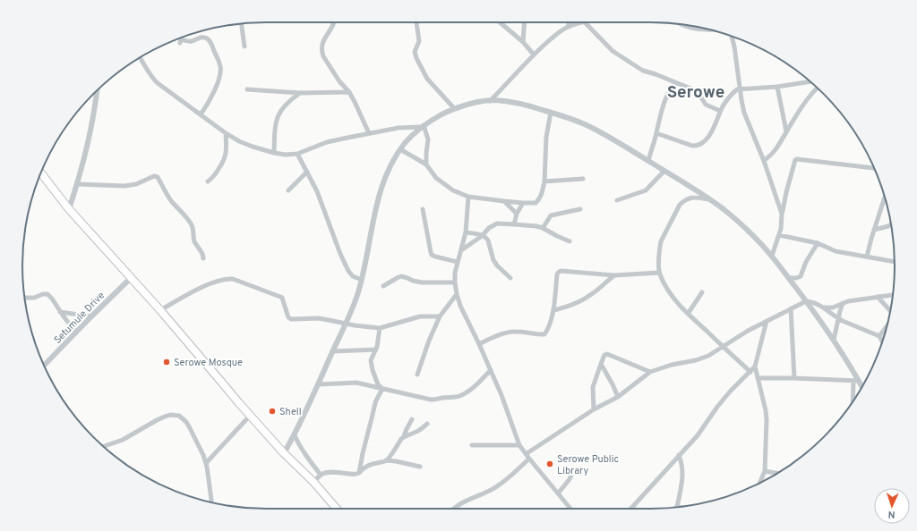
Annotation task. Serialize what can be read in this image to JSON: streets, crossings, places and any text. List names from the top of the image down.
{
  "streets": {
    "street": ["Setumule Drive"]
  },
  "districts": ["Serowe"],
  "places": ["Serowe Mosque", "Shell", "Serowe Public Library"],
  "north": "bottom"
}
